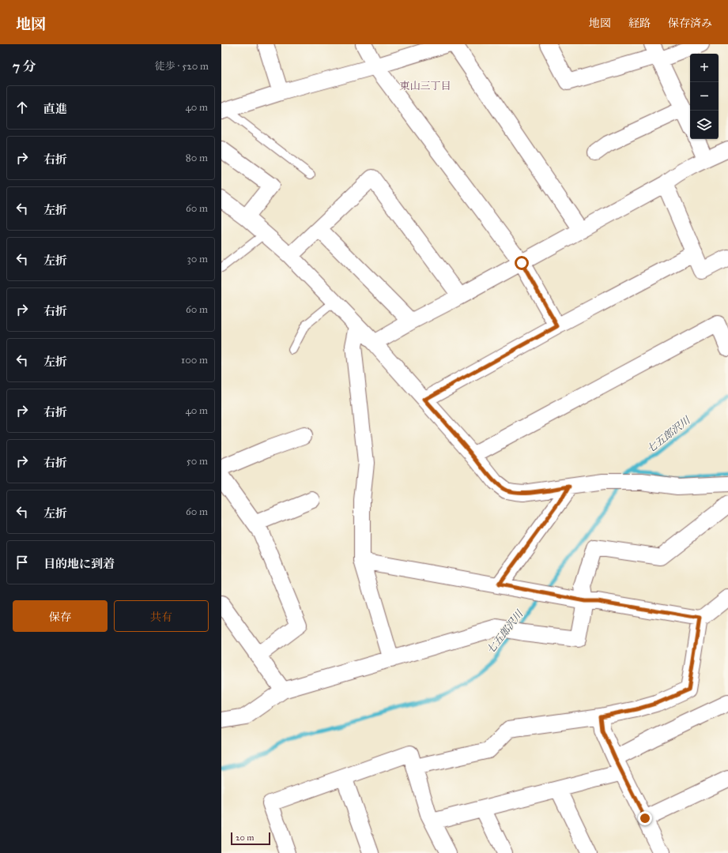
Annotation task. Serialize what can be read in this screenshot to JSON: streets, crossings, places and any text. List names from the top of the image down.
{
  "districts": ["東山三丁目"],
  "water": ["七五郎沢川"],
  "scale_bar": "20 m",
  "page": {
    "header": "地図",
    "nav": ["地図", "経路", "保存済み"],
    "heading": ["7 分", "徒歩 · 520 m"],
    "map_buttons": ["+", "−"],
    "list": [
      ["直進", "40 m"],
      ["右折", "80 m"],
      ["左折", "60 m"],
      ["左折", "30 m"],
      ["右折", "60 m"],
      ["左折", "100 m"],
      ["右折", "40 m"],
      ["右折", "50 m"],
      ["左折", "60 m"],
      "目的地に到着"
    ],
    "buttons": ["保存", "共有"],
    "scale": "20 m"
  }
}
